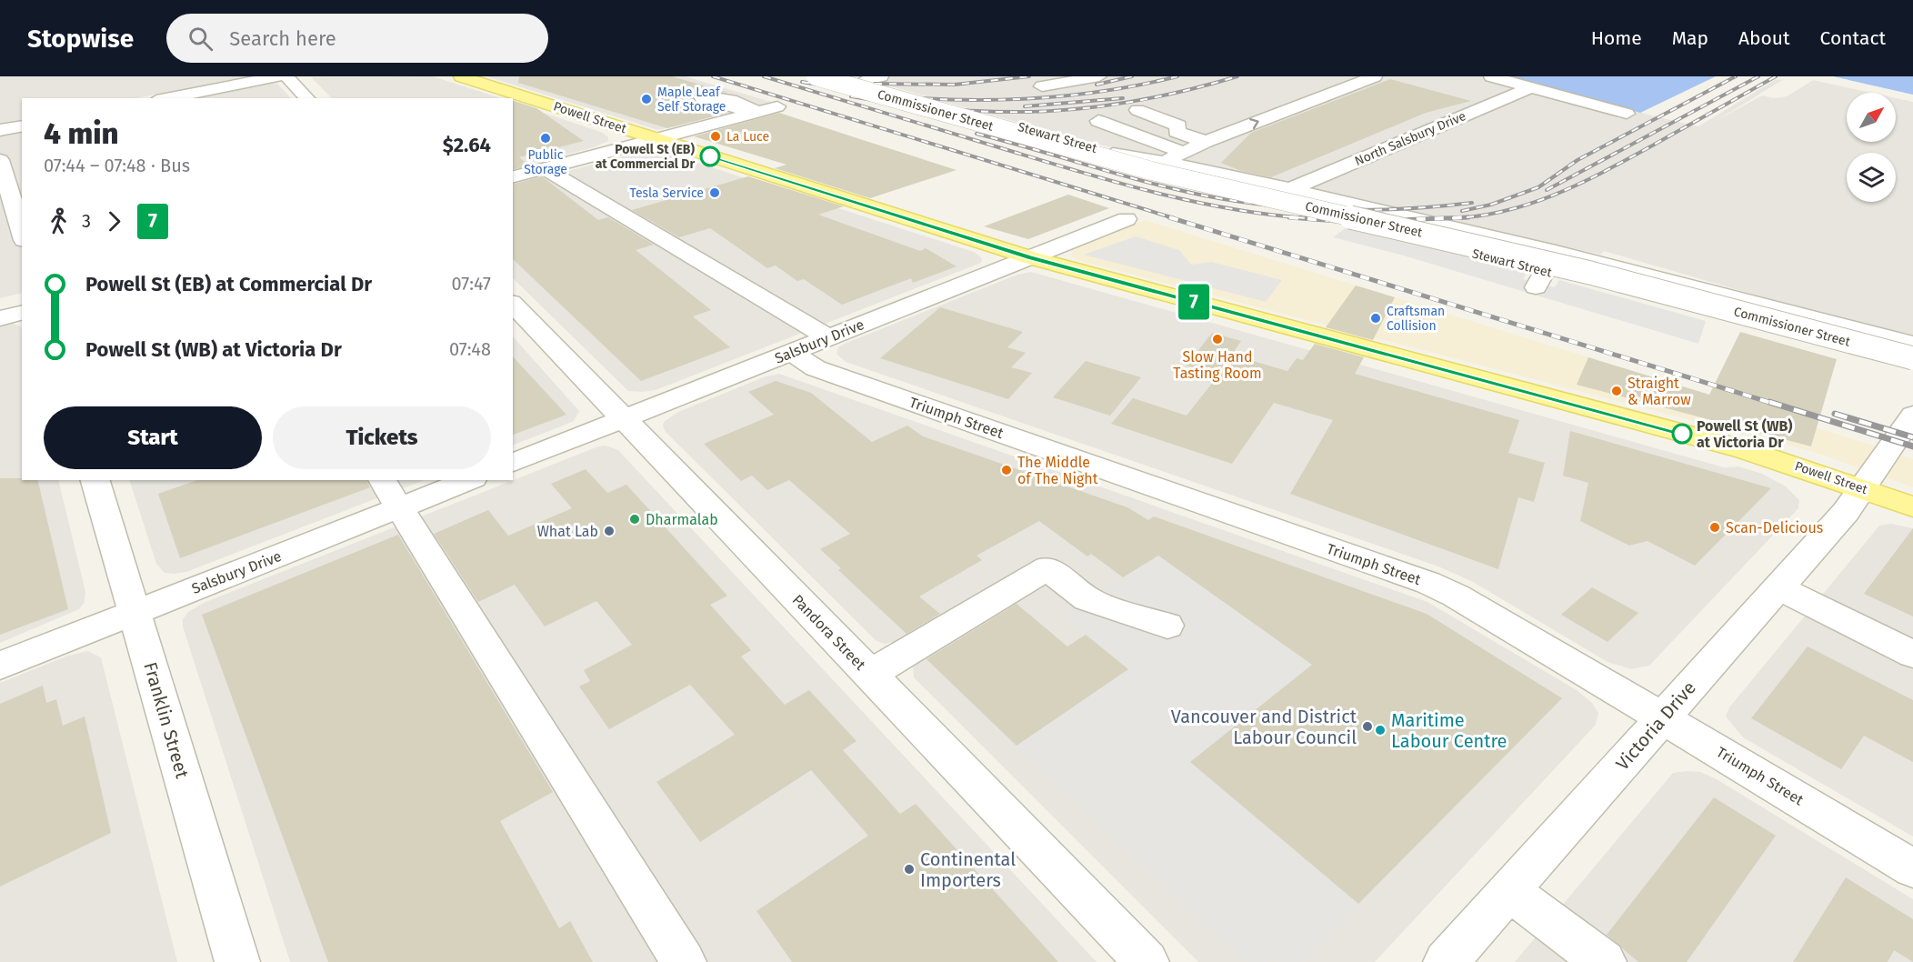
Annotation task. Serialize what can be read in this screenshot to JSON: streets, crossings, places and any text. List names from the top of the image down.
{
  "streets": {
    "main road": ["Powell Street"],
    "street": [
      "Commissioner Street",
      "Stewart Street",
      "North Salsbury Drive",
      "Salsbury Drive",
      "Triumph Street",
      "Pandora Street",
      "Franklin Street",
      "Victoria Drive"
    ]
  },
  "crossings": [
    ["Powell Street", "Salsbury Drive"],
    ["Powell Street", "Victoria Drive"],
    ["Stewart Street", "North Salsbury Drive"],
    ["Salsbury Drive", "Triumph Street"],
    ["Salsbury Drive", "Pandora Street"],
    ["Salsbury Drive", "Franklin Street"],
    ["Triumph Street", "Victoria Drive"]
  ],
  "places": [
    "Maple Leaf Self Storage",
    "La Luce",
    "Public Storage",
    "Powell St (EB) at Commercial Dr",
    "Tesla Service",
    "Craftsman Collision",
    "Slow Hand Tasting Room",
    "Straight & Marrow",
    "Powell St (WB) at Victoria Dr",
    "The Middle of The Night",
    "Dharmalab",
    "Scan-Delicious",
    "What Lab",
    "Vancouver and District Labour Council",
    "Maritime Labour Centre",
    "Continental Importers"
  ],
  "lines": ["bus line 7"],
  "north": "top right",
  "page": {
    "header": "Stopwise",
    "search": "Search here",
    "nav": [
      "Home",
      "Map",
      "About",
      "Contact"
    ],
    "on_map": "7",
    "heading": ["4 min", "07:44 – 07:48 · Bus", "$2.64"],
    "legs": ["3", "7"],
    "list": [
      {
        "name": "Powell St (EB) at Commercial Dr",
        "value": "07:47"
      },
      {
        "name": "Powell St (WB) at Victoria Dr",
        "value": "07:48"
      }
    ],
    "buttons": ["Start", "Tickets"]
  }
}
